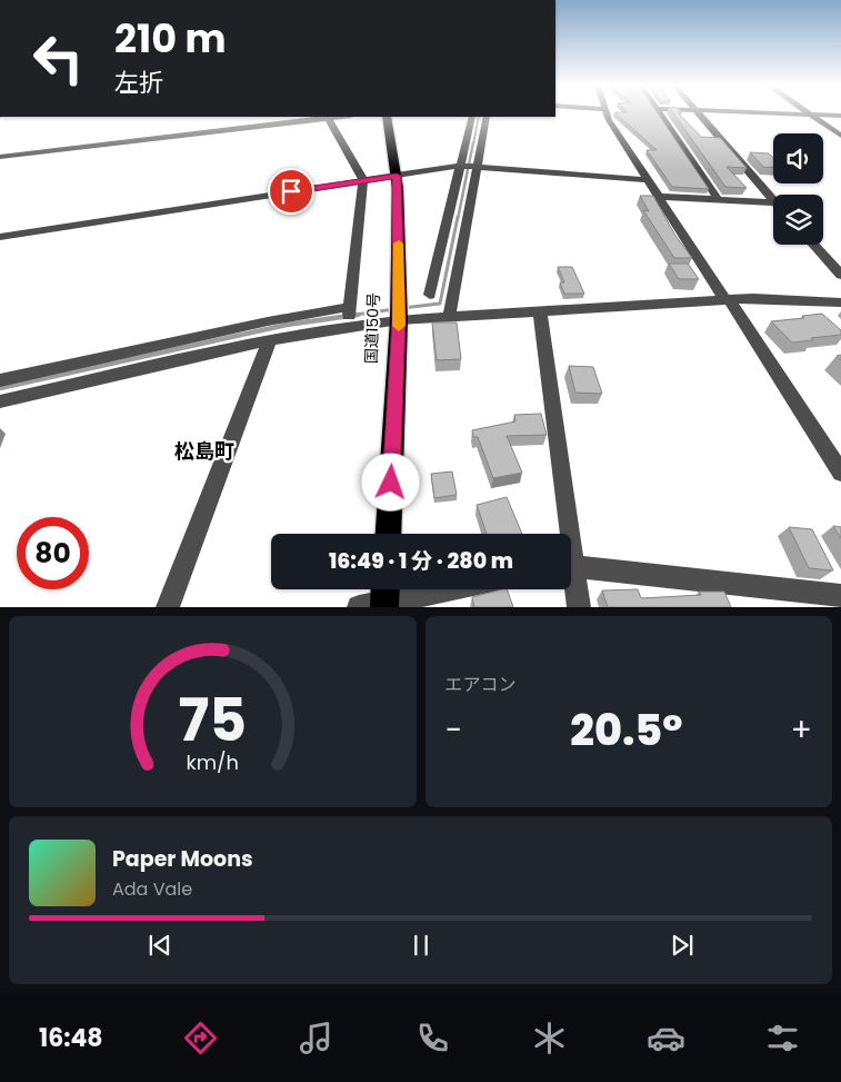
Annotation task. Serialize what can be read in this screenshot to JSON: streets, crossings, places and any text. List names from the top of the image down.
{
  "streets": {
    "highway": ["国道150号"]
  },
  "districts": ["松島町"],
  "page": {
    "turn": ["210 m", "左折"],
    "limit": "80",
    "trip": "16:49 · 1 分 · 280 m",
    "tile": "エアコン",
    "heat": ["−", "20.5°", "+"],
    "song": ["Paper Moons", "Ada Vale"],
    "tabs": "16:48",
    "gauge": ["75", "km/h"]
  }
}
